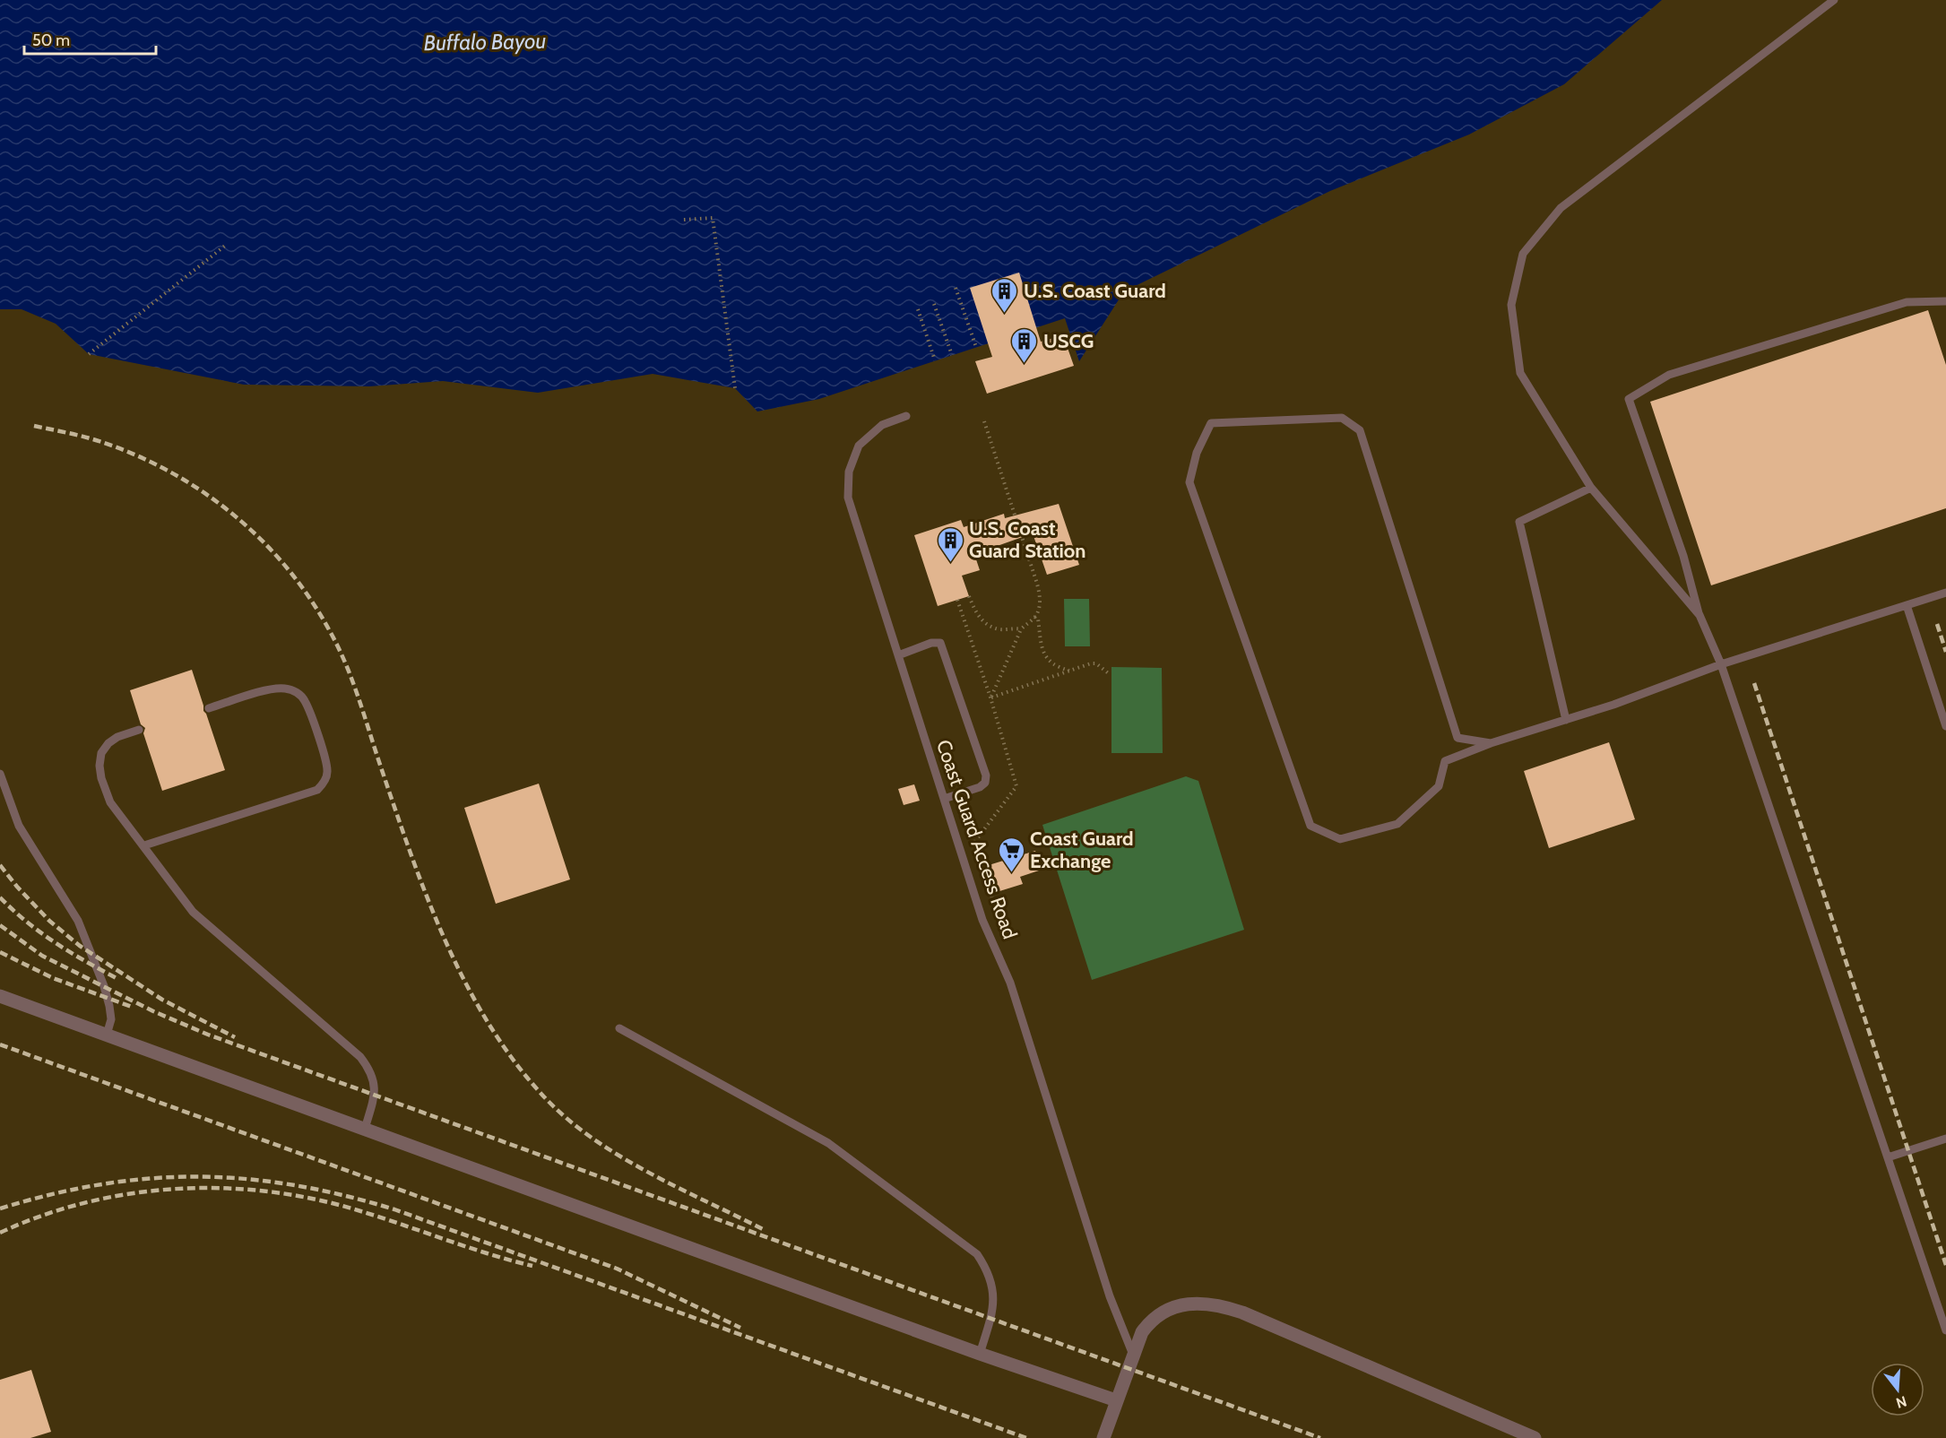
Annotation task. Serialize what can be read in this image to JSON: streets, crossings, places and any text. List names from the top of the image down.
{
  "streets": {
    "lane": ["Coast Guard Access Road"]
  },
  "water": ["Buffalo Bayou"],
  "places": {
    "building": ["U.S. Coast Guard", "USCG", "U.S. Coast Guard Station"],
    "supermarket": ["Coast Guard Exchange"]
  },
  "scale_bar": "50 m",
  "north": "bottom"
}
